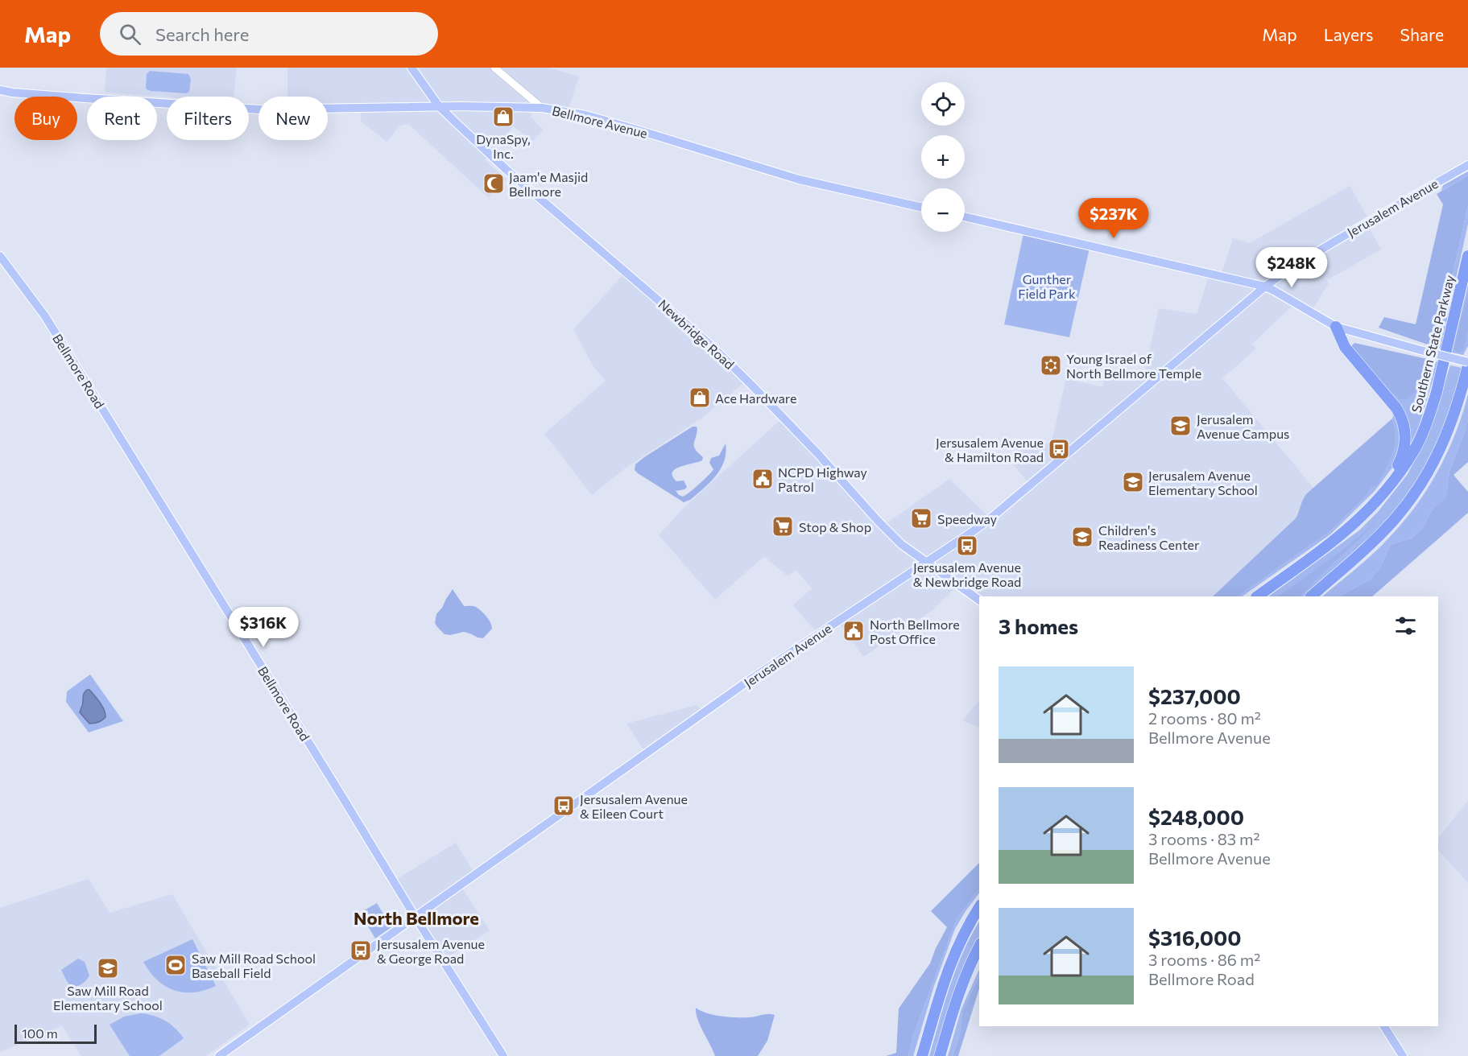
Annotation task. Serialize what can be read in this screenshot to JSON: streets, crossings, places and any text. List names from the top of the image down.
{
  "streets": {
    "highway": ["Southern State Parkway"],
    "main road": [
      "Bellmore Avenue",
      "Jerusalem Avenue",
      "Newbridge Road",
      "Bellmore Road"
    ]
  },
  "crossings": [
    ["Bellmore Avenue", "Newbridge Road"],
    ["Jerusalem Avenue", "Newbridge Road"],
    ["Jerusalem Avenue", "Bellmore Road"]
  ],
  "districts": ["North Bellmore"],
  "parks": ["Gunther Field Park"],
  "places": {
    "shop": ["DynaSpy, Inc.", "Ace Hardware"],
    "mosque": ["Jaam'e Masjid Bellmore"],
    "synagogue": ["Young Israel of North Bellmore Temple"],
    "school or university": [
      "Jerusalem Avenue Campus",
      "Jerusalem Avenue Elementary School",
      "Children's Readiness Center",
      "Saw Mill Road Elementary School"
    ],
    "bus stop": [
      "Jersusalem Avenue & Hamilton Road",
      "Jersusalem Avenue & Newbridge Road",
      "Jersusalem Avenue & Eileen Court",
      "Jersusalem Avenue & George Road"
    ],
    "public building": ["NCPD Highway Patrol", "North Bellmore Post Office"],
    "supermarket": ["Speedway", "Stop & Shop"],
    "sports": ["Saw Mill Road School Baseball Field"]
  },
  "scale_bar": "100 m",
  "page": {
    "header": "Map",
    "search": "Search here",
    "nav": ["Map", "Layers", "Share"],
    "map_buttons": ["+", "−"],
    "chip": [
      "Buy",
      "Rent",
      "Filters",
      "New"
    ],
    "price": ["$237K", "$248K", "$316K"],
    "heading": "3 homes",
    "list": [
      {
        "name": "$237,000",
        "note": "2 rooms · 80 m² · Bellmore Avenue"
      },
      {
        "name": "$248,000",
        "note": "3 rooms · 83 m² · Bellmore Avenue"
      },
      {
        "name": "$316,000",
        "note": "3 rooms · 86 m² · Bellmore Road"
      }
    ],
    "scale": "100 m"
  }
}
